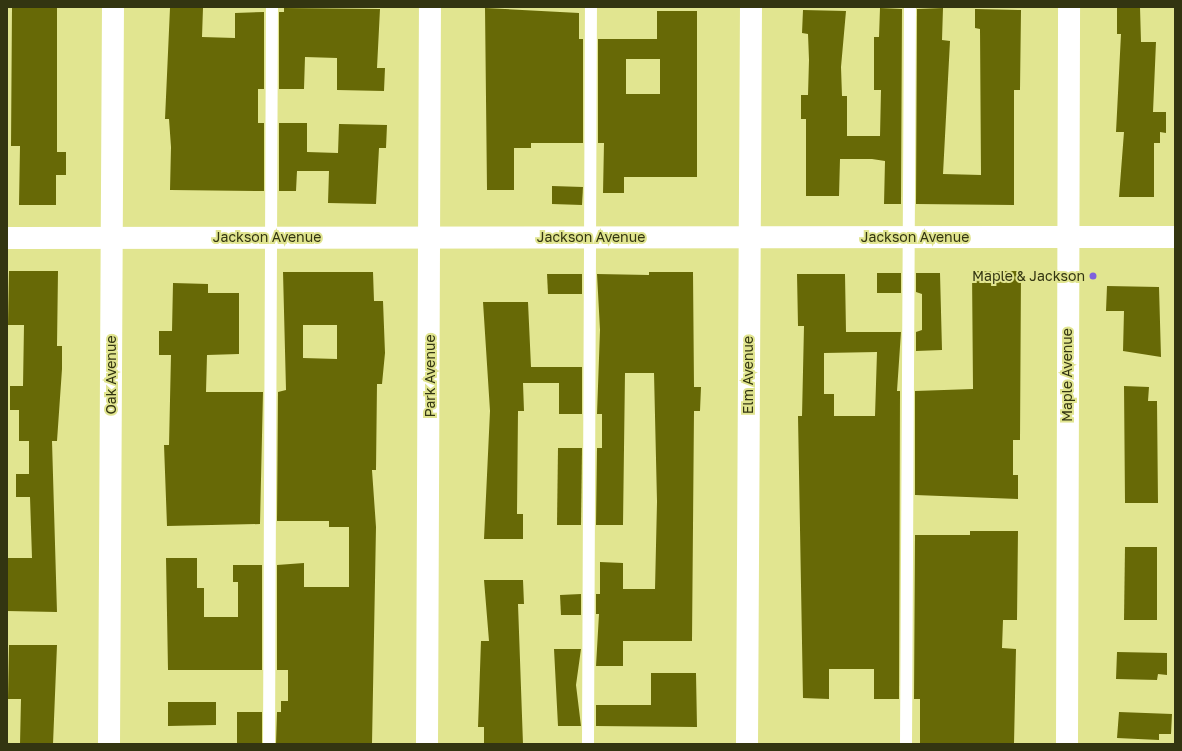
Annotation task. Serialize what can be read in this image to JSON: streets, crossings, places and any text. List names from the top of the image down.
{
  "streets": {
    "street": [
      "Jackson Avenue",
      "Oak Avenue",
      "Elm Avenue",
      "Maple Avenue",
      "Park Avenue"
    ]
  },
  "crossings": [
    ["Jackson Avenue", "Oak Avenue"],
    ["Jackson Avenue", "Elm Avenue"],
    ["Jackson Avenue", "Maple Avenue"],
    ["Jackson Avenue", "Park Avenue"]
  ],
  "places": ["Maple & Jackson"]
}
